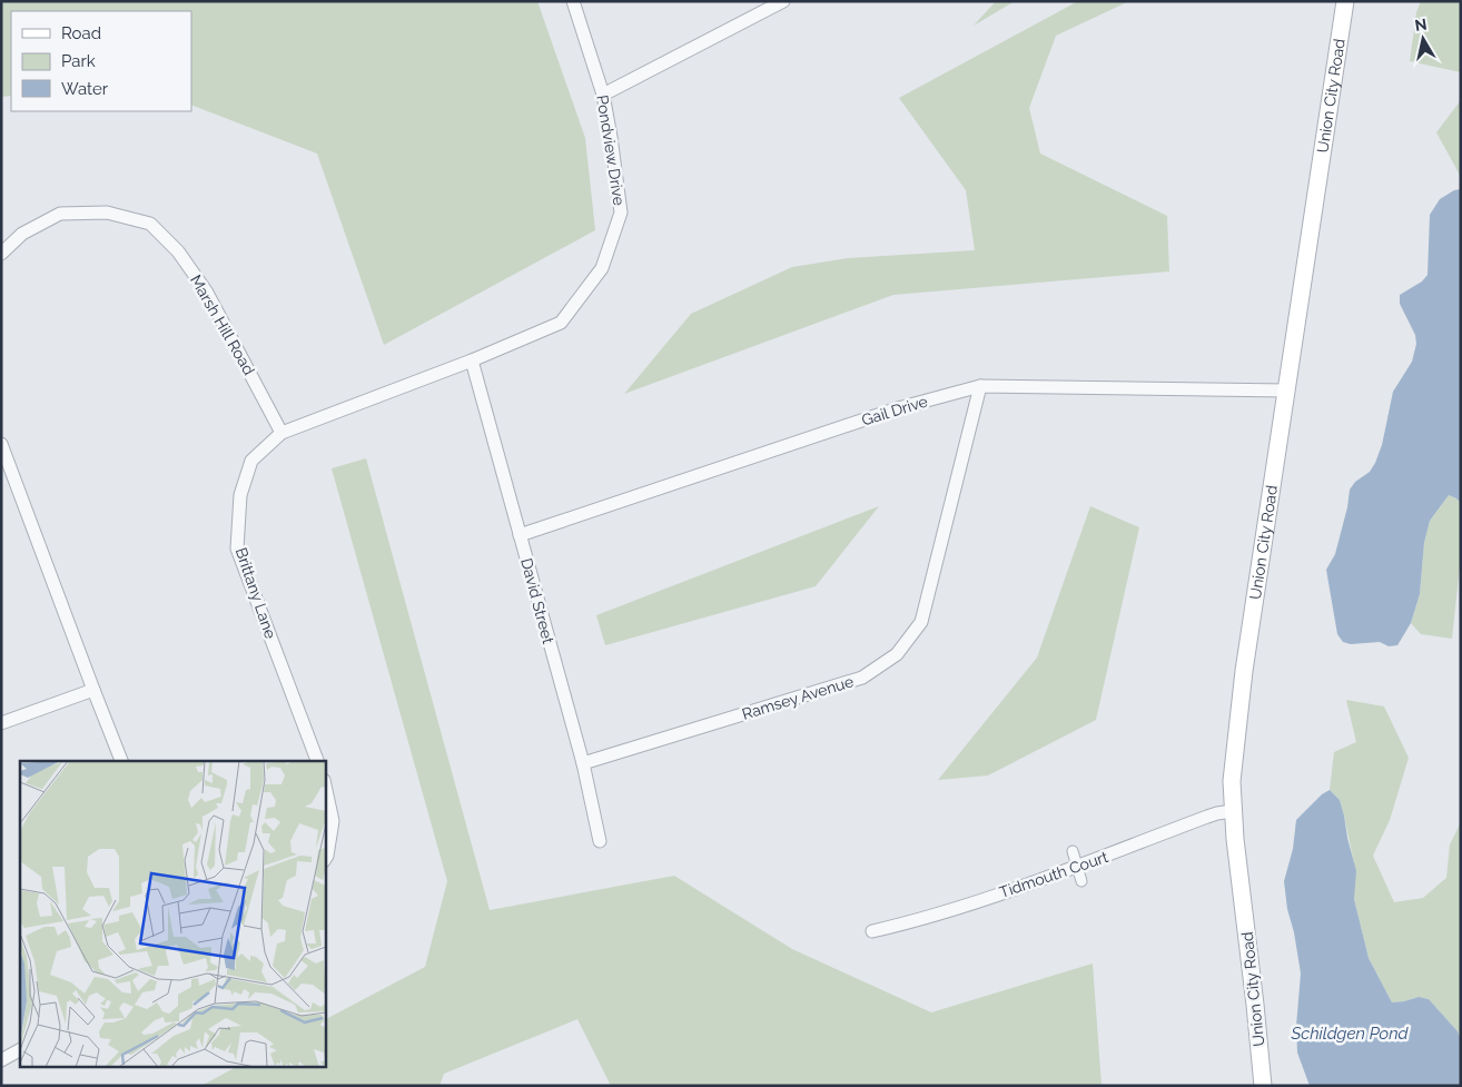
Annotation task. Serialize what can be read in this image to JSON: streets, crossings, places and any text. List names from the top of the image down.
{
  "streets": {
    "main road": ["Union City Road"],
    "street": [
      "Pondview Drive",
      "Marsh Hill Road",
      "Gail Drive",
      "Brittany Lane",
      "David Street",
      "Ramsey Avenue",
      "Tidmouth Court"
    ]
  },
  "crossings": [
    ["Union City Road", "Gail Drive"],
    ["Union City Road", "Tidmouth Court"],
    ["Pondview Drive", "Brittany Lane"],
    ["Pondview Drive", "David Street"],
    ["Marsh Hill Road", "Brittany Lane"],
    ["Gail Drive", "David Street"],
    ["Gail Drive", "Ramsey Avenue"],
    ["Brittany Lane", "David Street"],
    ["David Street", "Ramsey Avenue"]
  ],
  "water": ["Schildgen Pond"],
  "legend": ["Road", "Park", "Water"],
  "north": "top"
}
